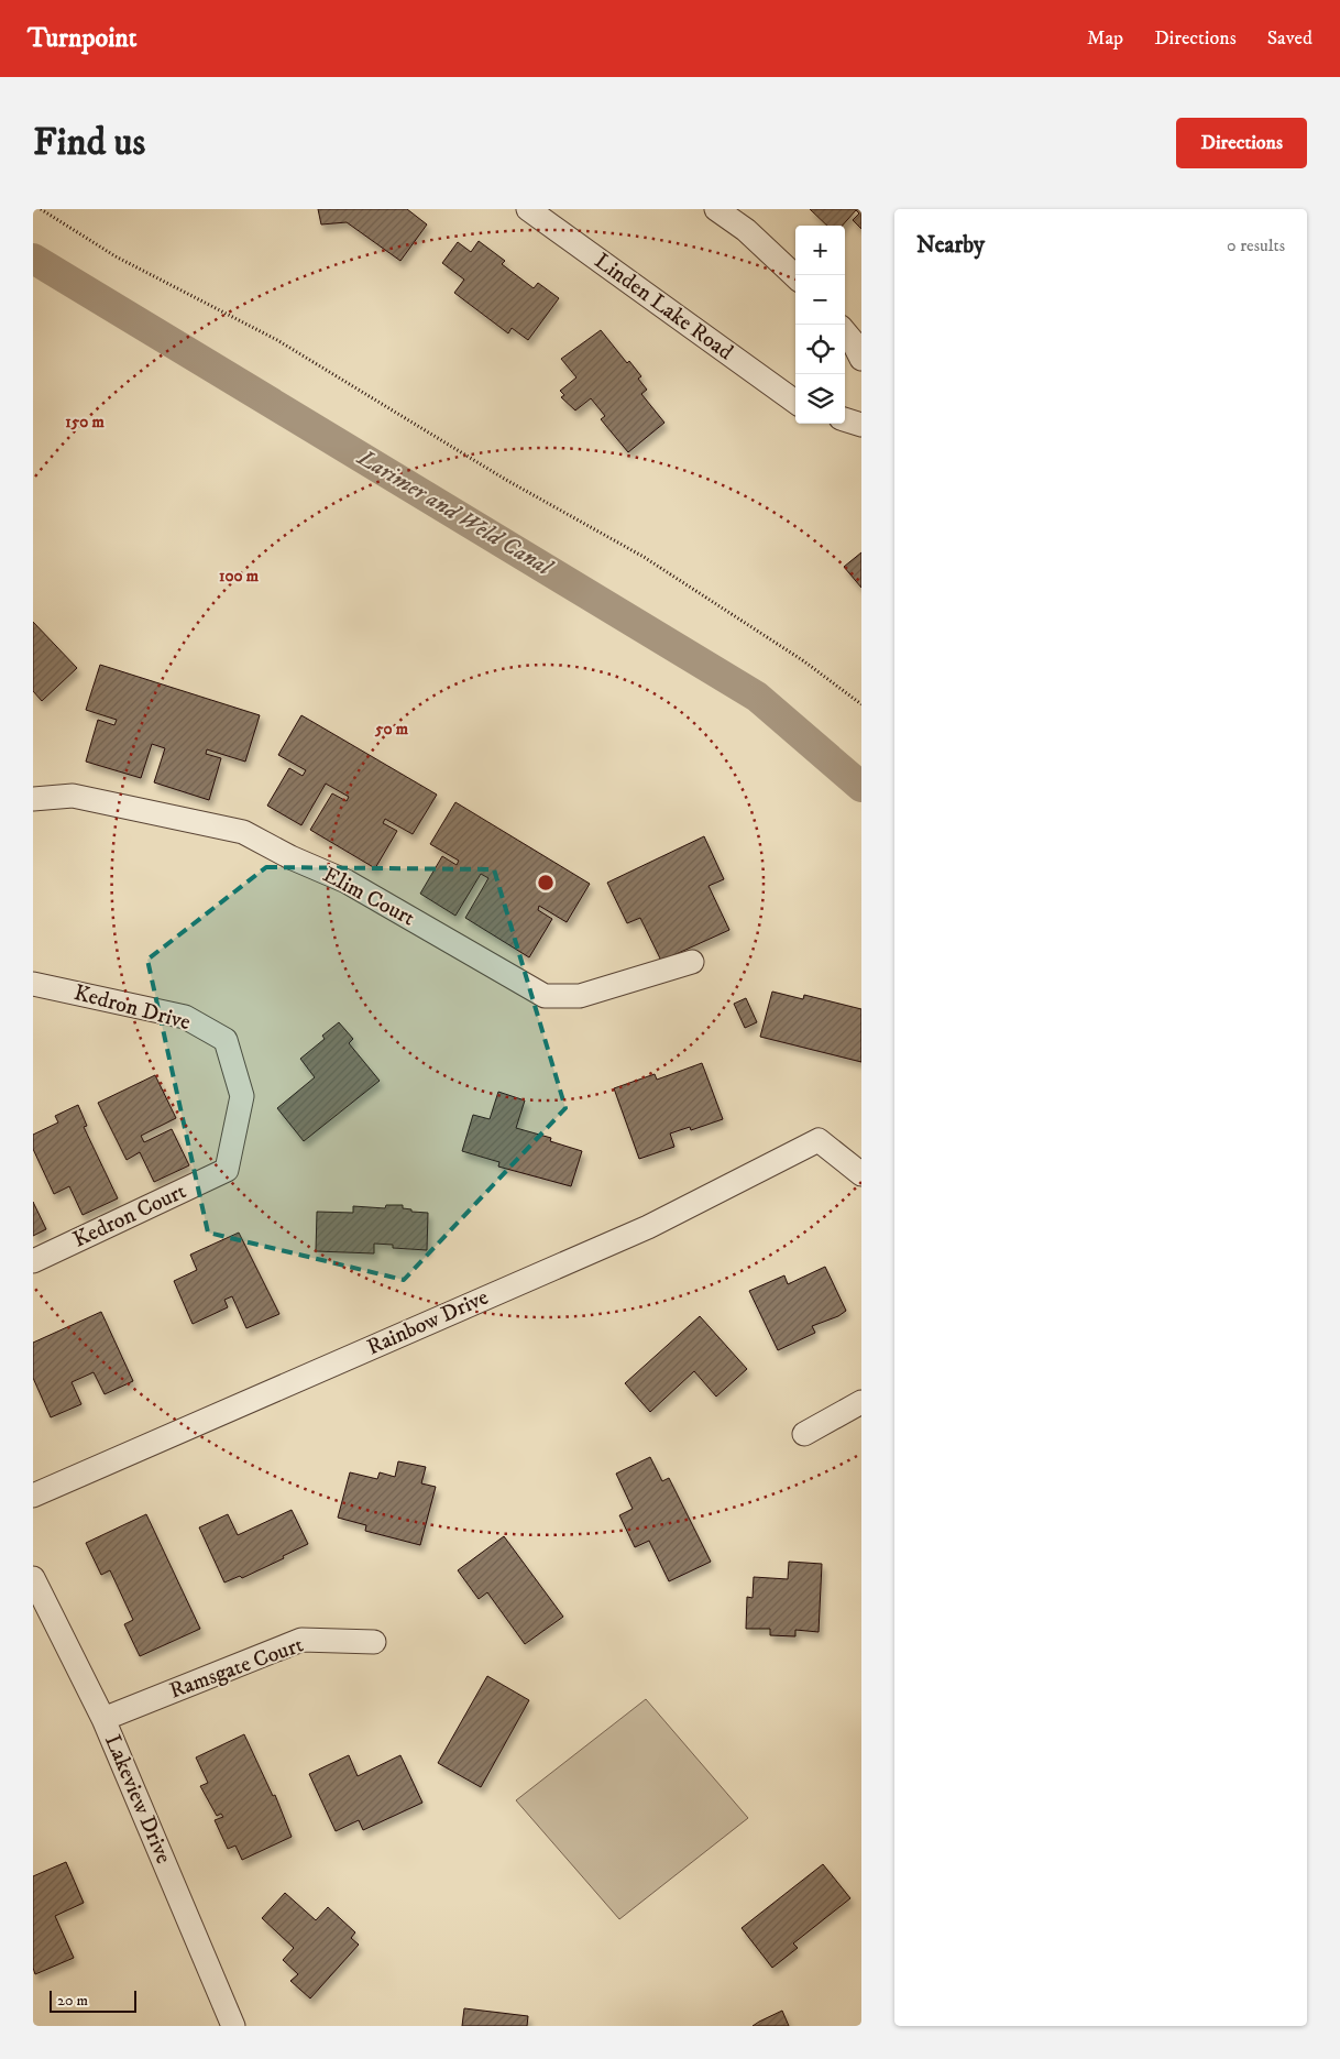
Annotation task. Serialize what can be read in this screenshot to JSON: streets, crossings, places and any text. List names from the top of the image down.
{
  "streets": {
    "street": [
      "Linden Lake Road",
      "Elim Court",
      "Kedron Drive",
      "Kedron Court",
      "Rainbow Drive",
      "Ramsgate Court",
      "Lakeview Drive"
    ]
  },
  "crossings": [
    ["Kedron Drive", "Kedron Court"],
    ["Ramsgate Court", "Lakeview Drive"]
  ],
  "water": ["Larimer and Weld Canal"],
  "scale_bar": "20 m",
  "page": {
    "header": "Turnpoint",
    "nav": ["Map", "Directions", "Saved"],
    "buttons": "Directions",
    "title": "Find us",
    "heading": ["Nearby", "0 results"],
    "map_buttons": ["+", "−"],
    "scale": "20 m"
  },
  "rings": ["150 m", "100 m", "50 m"]
}
